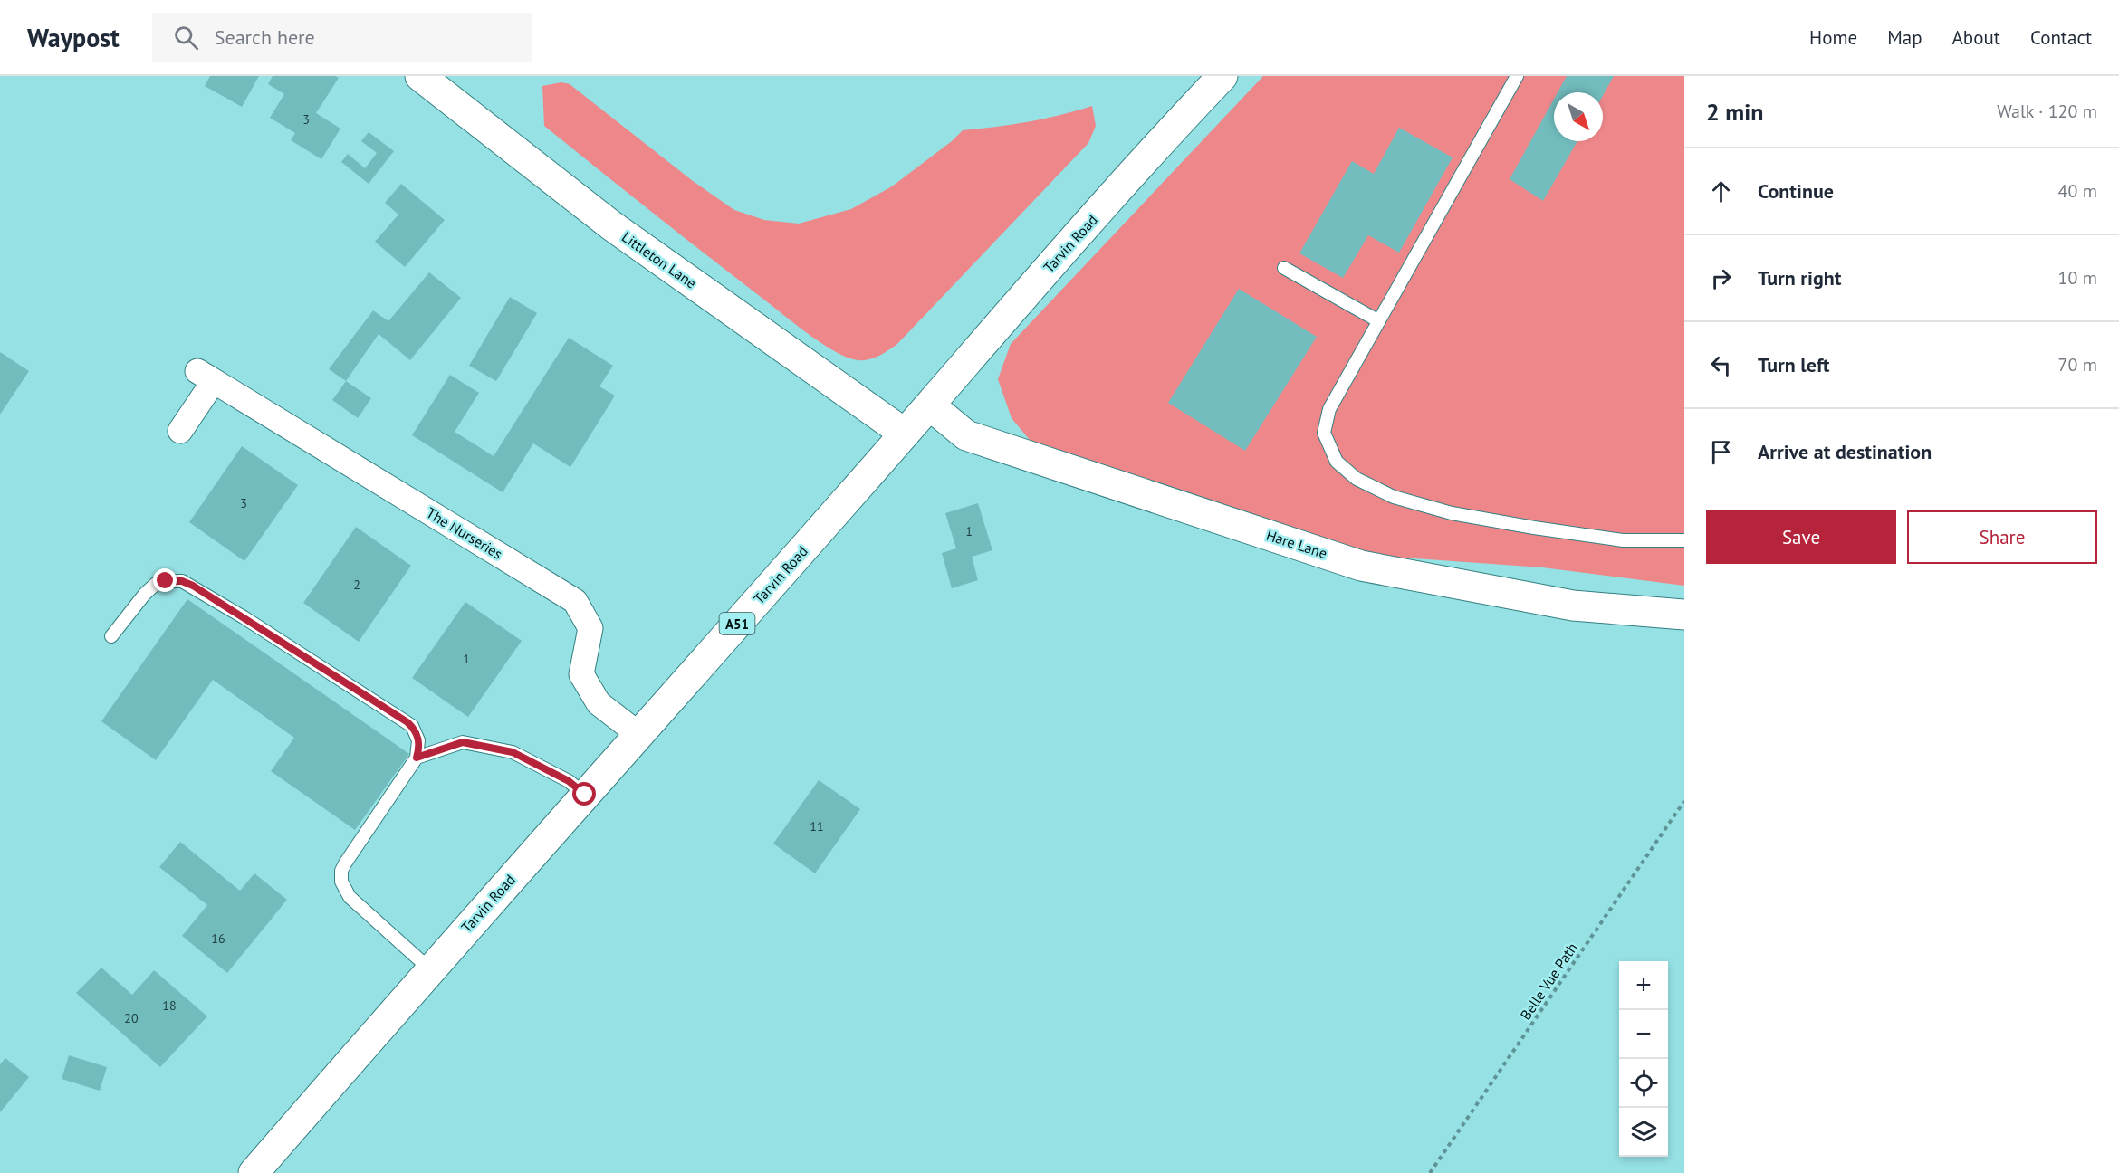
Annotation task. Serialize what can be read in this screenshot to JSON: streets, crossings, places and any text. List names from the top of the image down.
{
  "streets": {
    "main road": [
      "Tarvin Road",
      "Littleton Lane",
      "Hare Lane",
      "A51"
    ],
    "street": ["The Nurseries"],
    "path": ["Belle Vue Path"]
  },
  "crossings": [
    ["Tarvin Road", "Littleton Lane"],
    ["Tarvin Road", "The Nurseries"],
    ["Tarvin Road", "Hare Lane"]
  ],
  "house_numbers": [
    "3",
    "3",
    "1",
    "2",
    "1",
    "11",
    "16",
    "18",
    "20"
  ],
  "north": "bottom right",
  "page": {
    "header": "Waypost",
    "search": "Search here",
    "nav": [
      "Home",
      "Map",
      "About",
      "Contact"
    ],
    "heading": ["2 min", "Walk · 120 m"],
    "list": [
      ["Continue", "40 m"],
      ["Turn right", "10 m"],
      ["Turn left", "70 m"],
      "Arrive at destination"
    ],
    "buttons": ["Save", "Share"],
    "map_buttons": ["+", "−"]
  }
}
